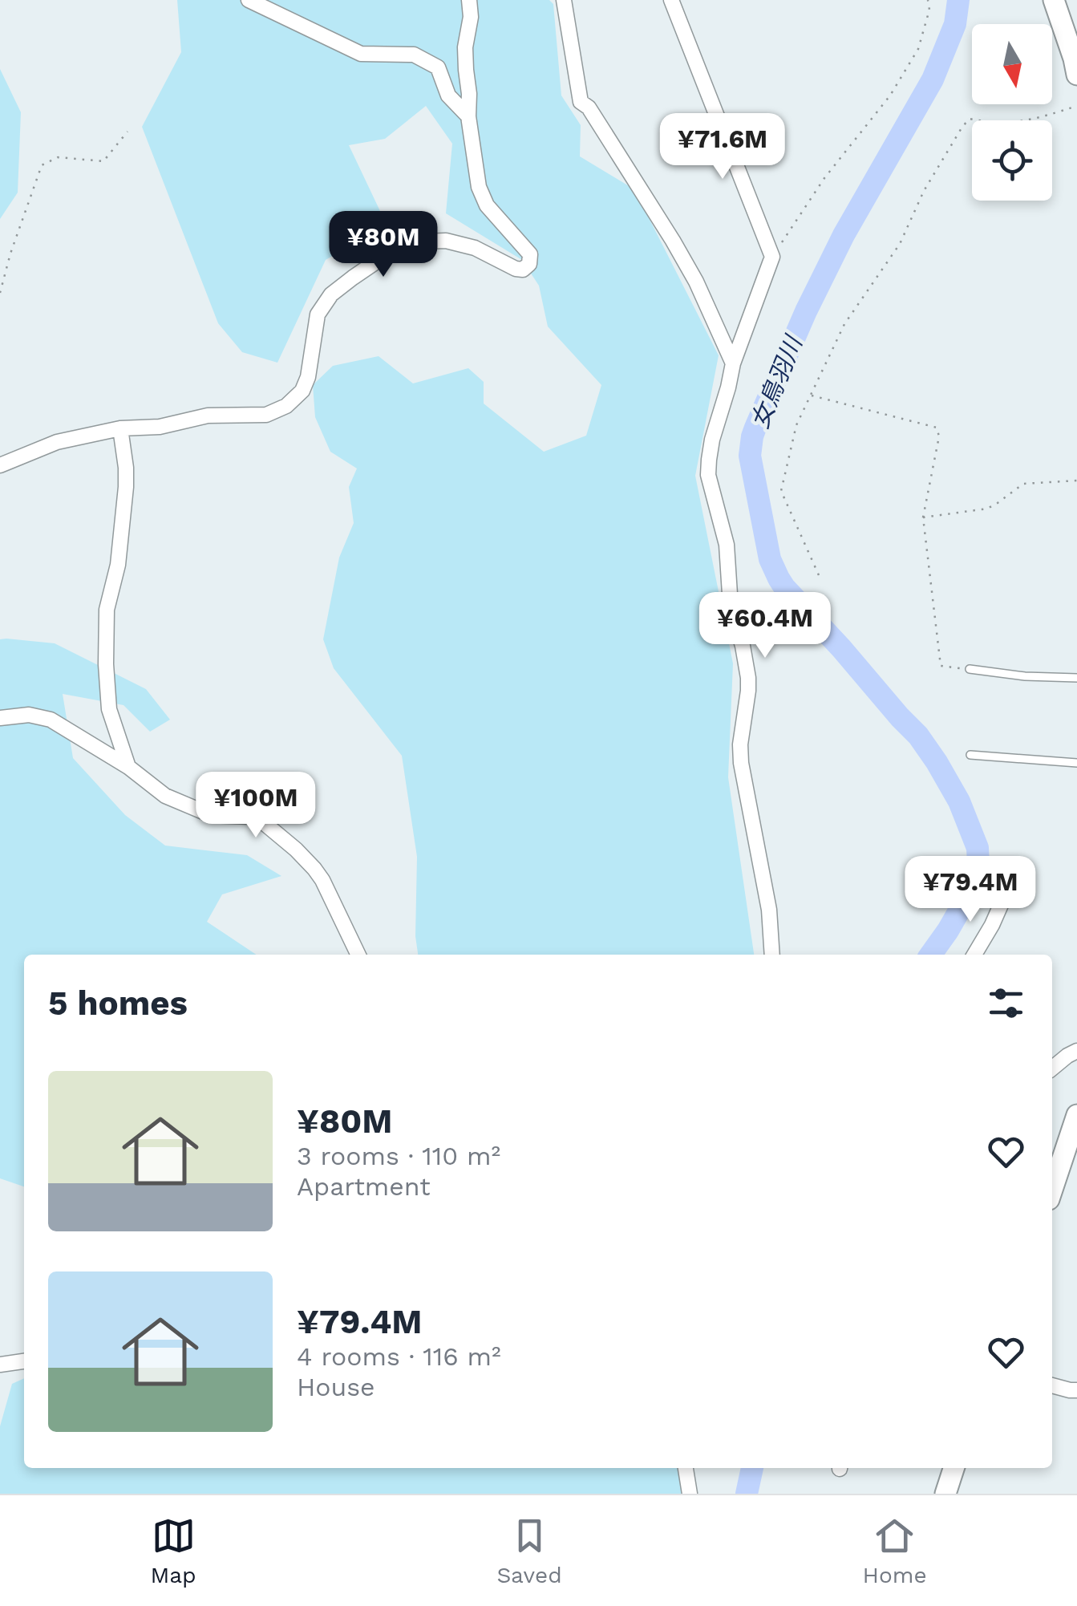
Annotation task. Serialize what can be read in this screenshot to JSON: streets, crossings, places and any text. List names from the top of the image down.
{
  "water": ["女鳥羽川"],
  "north": "bottom",
  "page": {
    "price": [
      "¥71.6M",
      "¥80M",
      "¥60.4M",
      "¥100M",
      "¥79.4M"
    ],
    "heading": "5 homes",
    "list": [
      {
        "name": "¥80M",
        "note": "3 rooms · 110 m² · Apartment"
      },
      {
        "name": "¥79.4M",
        "note": "4 rooms · 116 m² · House"
      }
    ],
    "tabs": ["Map", "Saved", "Home"]
  }
}
